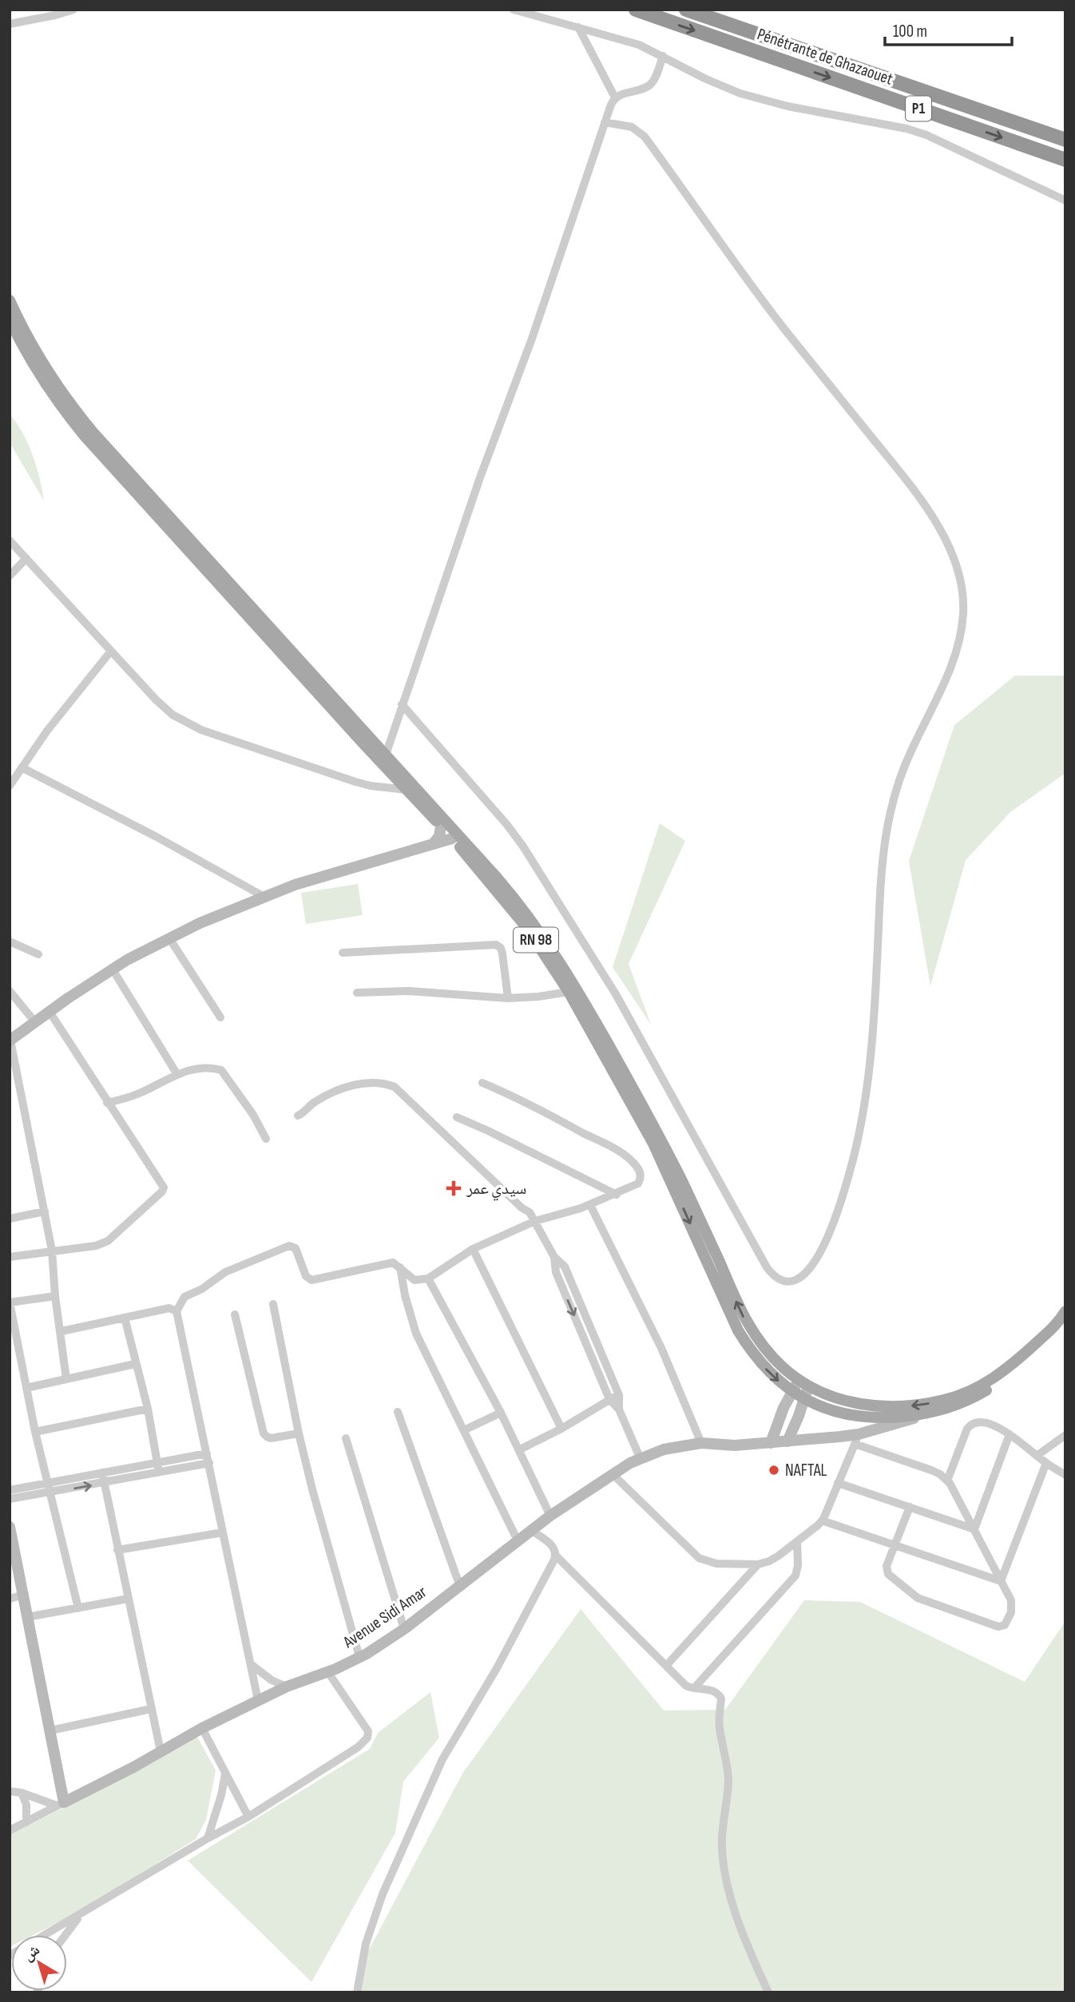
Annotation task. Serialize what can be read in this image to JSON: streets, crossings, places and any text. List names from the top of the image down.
{
  "streets": {
    "highway": ["Pénétrante de Ghazaouet", "P1"],
    "main road": ["RN 98"],
    "street": ["Avenue Sidi Amar"]
  },
  "crossings": [
    ["RN 98", "Avenue Sidi Amar"]
  ],
  "places": {
    "health": ["سيدي عمر"],
    "other": ["NAFTAL"]
  },
  "scale_bar": "100 m",
  "north": "top left"
}
